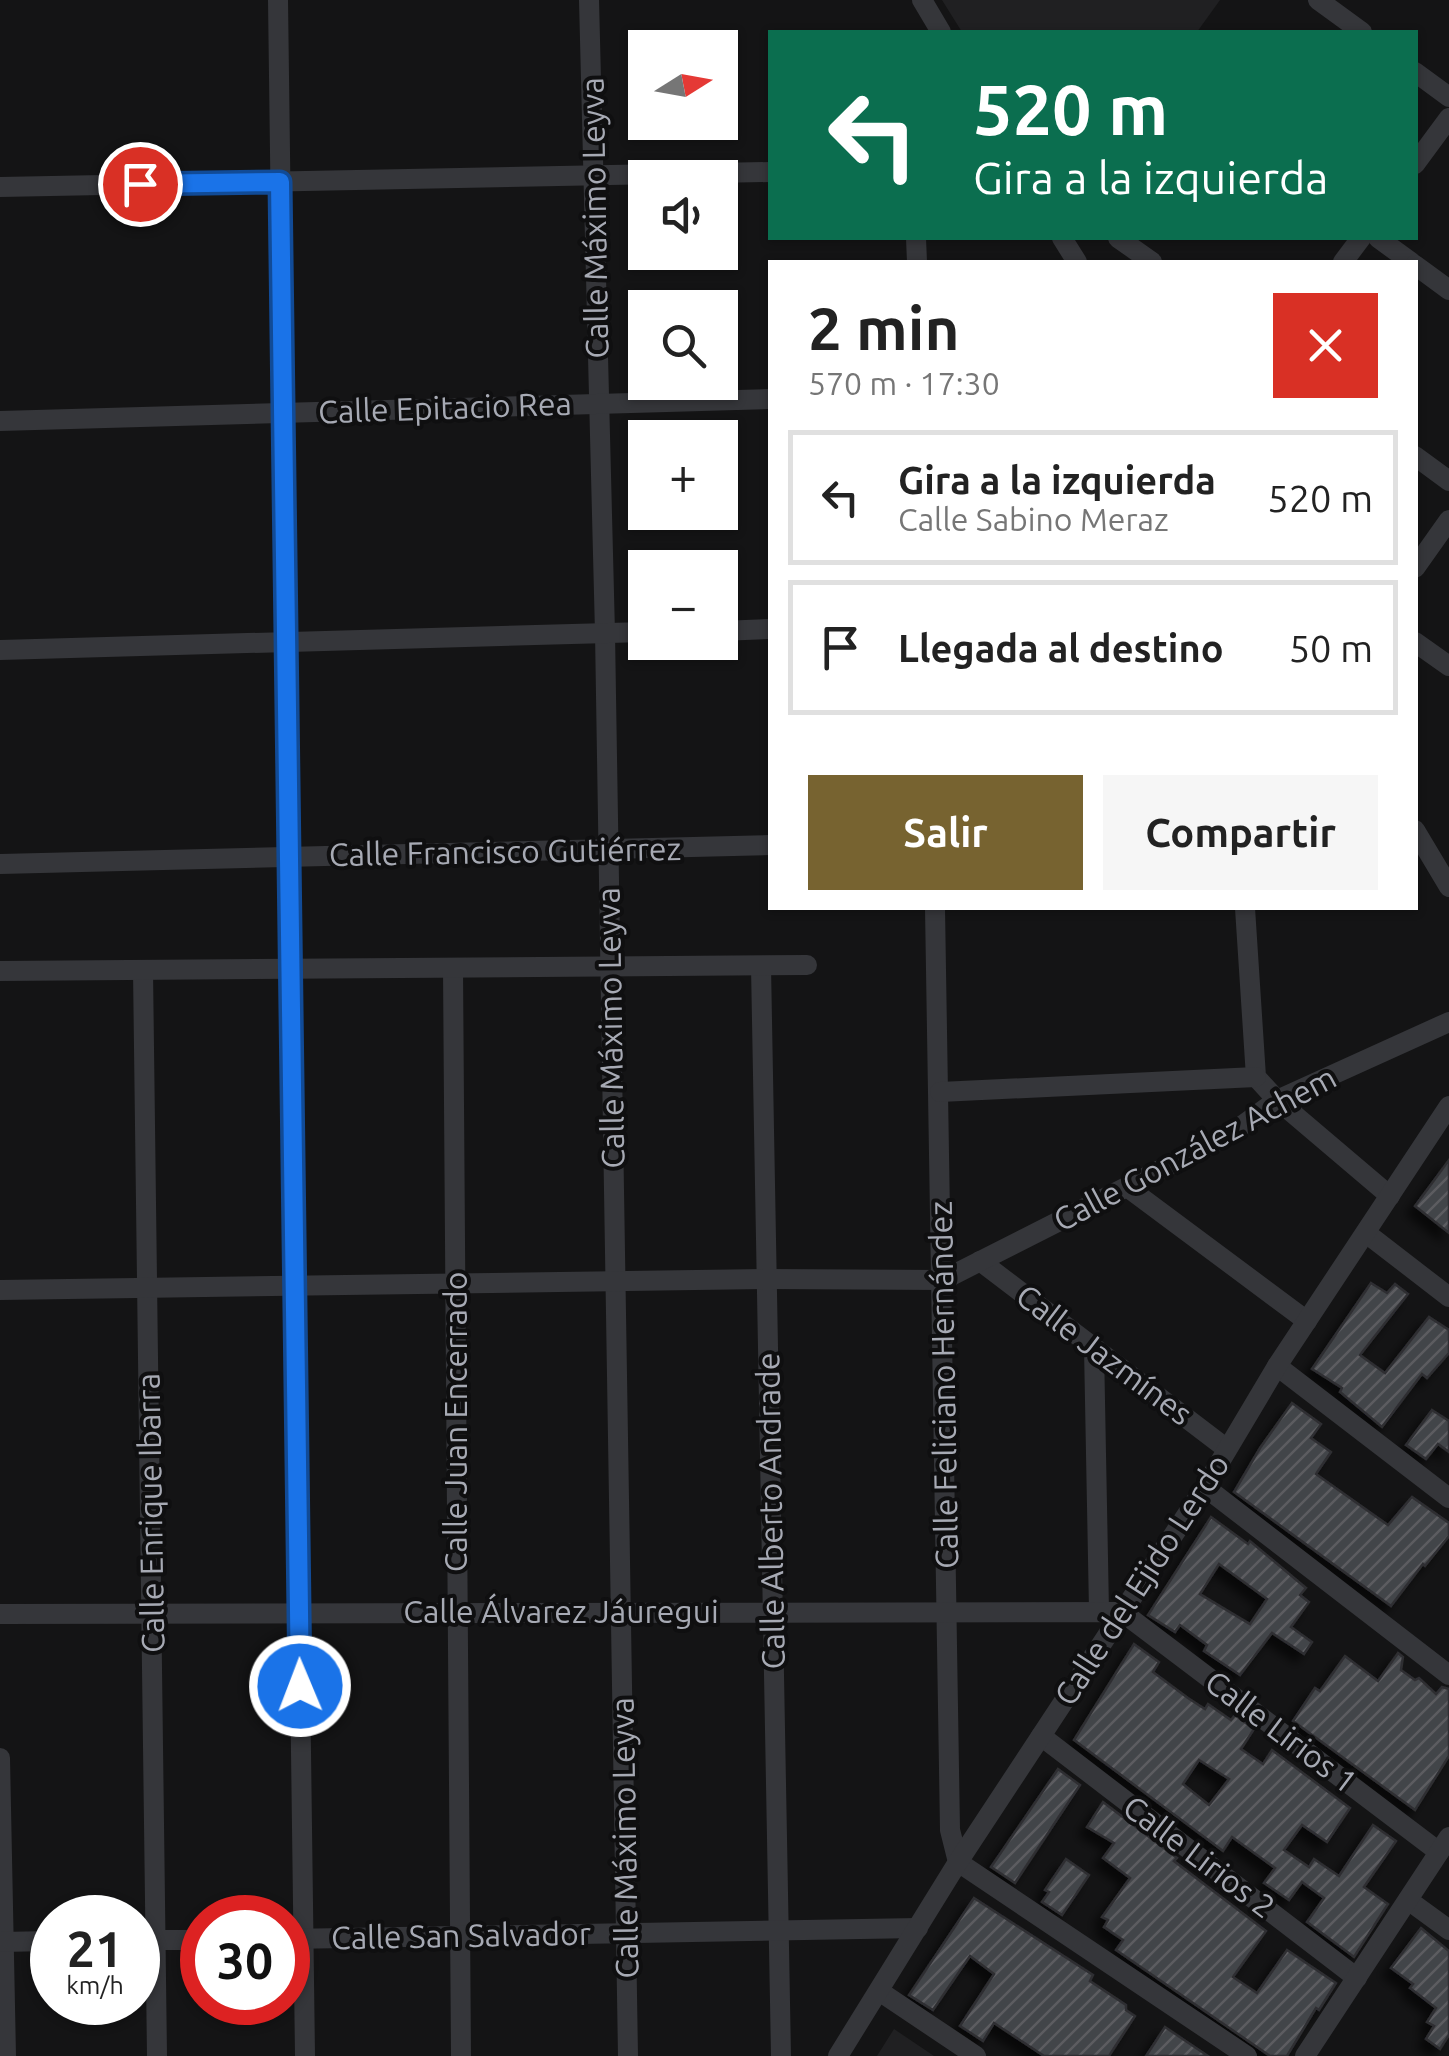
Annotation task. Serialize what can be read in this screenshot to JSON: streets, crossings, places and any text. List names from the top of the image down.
{
  "streets": {
    "street": [
      "Calle Máximo Leyva",
      "Calle Epitacio Rea",
      "Calle Francisco Gutiérrez",
      "Calle González Achem",
      "Calle Jazmínes",
      "Calle Feliciano Hernández",
      "Calle Juan Encerrado",
      "Calle Alberto Andrade",
      "Calle Enrique Ibarra",
      "Calle del Ejido Lerdo",
      "Calle Álvarez Jáuregui",
      "Calle Lirios 1",
      "Calle Lirios 2",
      "Calle San Salvador"
    ]
  },
  "crossings": [
    ["Calle Máximo Leyva", "Calle Epitacio Rea"],
    ["Calle Máximo Leyva", "Calle Francisco Gutiérrez"],
    ["Calle Máximo Leyva", "Calle Álvarez Jáuregui"],
    ["Calle Máximo Leyva", "Calle San Salvador"],
    ["Calle González Achem", "Calle Jazmínes"],
    ["Calle González Achem", "Calle Feliciano Hernández"],
    ["Calle Jazmínes", "Calle del Ejido Lerdo"],
    ["Calle Feliciano Hernández", "Calle del Ejido Lerdo"],
    ["Calle Feliciano Hernández", "Calle Álvarez Jáuregui"],
    ["Calle Juan Encerrado", "Calle Álvarez Jáuregui"],
    ["Calle Juan Encerrado", "Calle San Salvador"],
    ["Calle Alberto Andrade", "Calle Álvarez Jáuregui"],
    ["Calle Alberto Andrade", "Calle San Salvador"],
    ["Calle Enrique Ibarra", "Calle Álvarez Jáuregui"],
    ["Calle del Ejido Lerdo", "Calle Álvarez Jáuregui"],
    ["Calle del Ejido Lerdo", "Calle Lirios 1"],
    ["Calle del Ejido Lerdo", "Calle Lirios 2"],
    ["Calle del Ejido Lerdo", "Calle San Salvador"],
    ["Calle Álvarez Jáuregui", "Calle Lirios 1"]
  ],
  "north": "right",
  "page": {
    "map_buttons": ["+", "−"],
    "turn": ["520 m", "Gira a la izquierda"],
    "heading": ["2 min", "570 m · 17:30"],
    "list": [
      {
        "name": "Gira a la izquierda",
        "note": "Calle Sabino Meraz",
        "value": "520 m"
      },
      {
        "name": "Llegada al destino",
        "value": "50 m"
      }
    ],
    "buttons": ["Salir", "Compartir"],
    "speed": "21 km/h",
    "limit": "30"
  }
}
